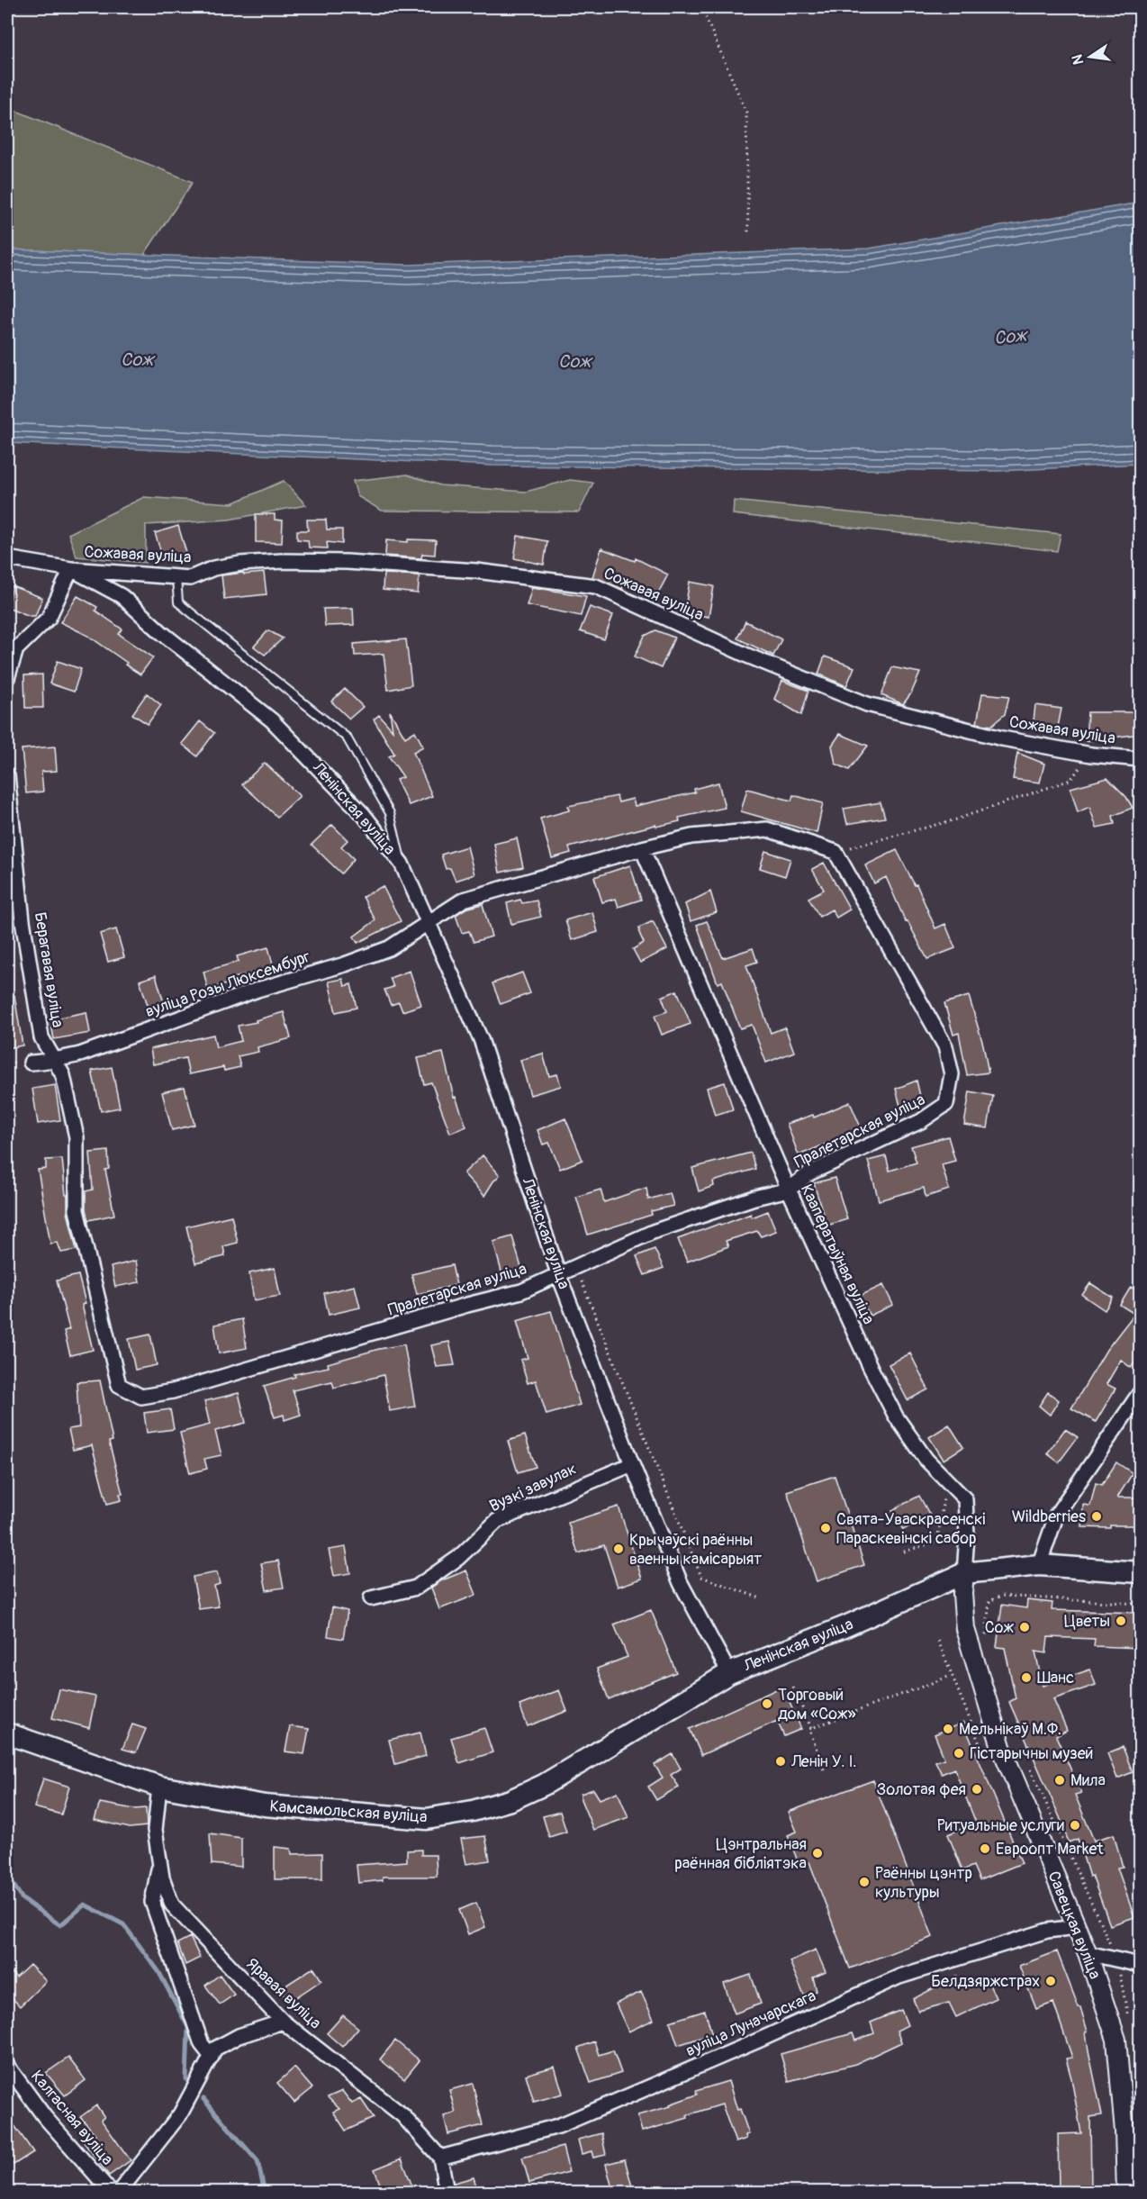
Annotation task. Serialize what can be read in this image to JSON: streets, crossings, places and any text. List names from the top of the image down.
{
  "streets": {
    "main road": ["Ленінская вуліца", "Камсамольская вуліца"],
    "street": [
      "Сожавая вуліца",
      "Берагавая вуліца",
      "вуліца Розы Люксембург",
      "Пралетарская вуліца",
      "Кааператыўная вуліца",
      "Вузкі завулак",
      "Савецкая вуліца",
      "Яравая вуліца",
      "вуліца Луначарскага",
      "Калгасная вуліца"
    ]
  },
  "crossings": [
    ["Сожавая вуліца", "Ленінская вуліца"],
    ["Ленінская вуліца", "вуліца Розы Люксембург"],
    ["Ленінская вуліца", "Пралетарская вуліца"],
    ["Ленінская вуліца", "Кааператыўная вуліца"],
    ["Ленінская вуліца", "Вузкі завулак"],
    ["Ленінская вуліца", "Камсамольская вуліца"],
    ["Ленінская вуліца", "Савецкая вуліца"],
    ["Берагавая вуліца", "вуліца Розы Люксембург"],
    ["Берагавая вуліца", "Пралетарская вуліца"],
    ["Пралетарская вуліца", "Кааператыўная вуліца"],
    ["Кааператыўная вуліца", "Савецкая вуліца"],
    ["Камсамольская вуліца", "Яравая вуліца"],
    ["Савецкая вуліца", "вуліца Луначарскага"],
    ["Яравая вуліца", "вуліца Луначарскага"]
  ],
  "water": ["Сож"],
  "places": [
    "Wildberries",
    "Свята-Уваскрасенскі Параскевінскі сабор",
    "Крычаўскі раённы ваенны камісарыят",
    "Цветы",
    "Сож",
    "Шанс",
    "Торговый дом «Сож»",
    "Мельнікаў М.Ф.",
    "Гістарычны музей",
    "Ленін У. І.",
    "Мила",
    "Золотая фея",
    "Ритуальные услуги",
    "Евроопт Market",
    "Цэнтральная раённая бібліятэка",
    "Раённы цэнтр культуры",
    "Белдзяржстрах"
  ],
  "north": "left"
}
